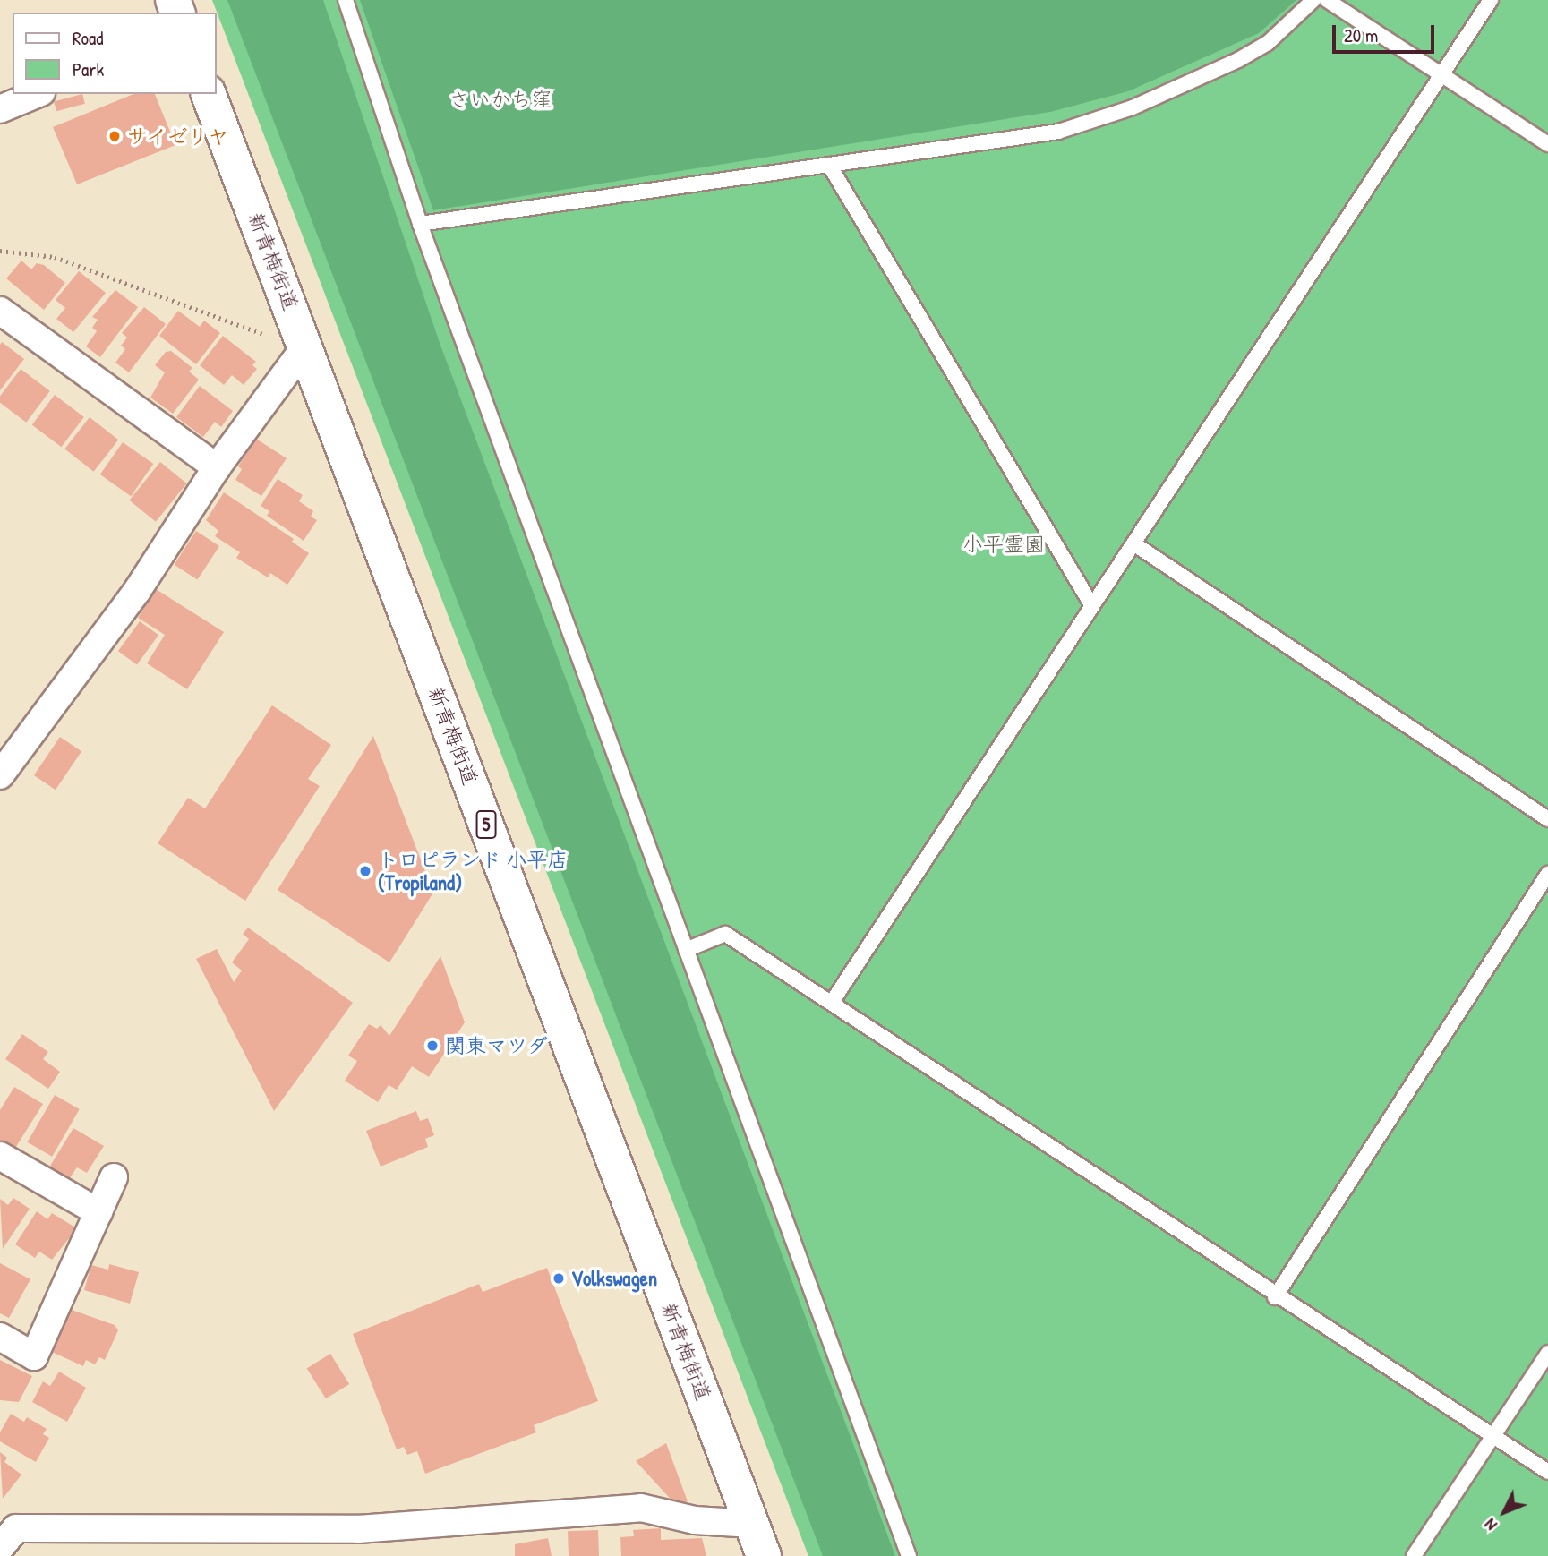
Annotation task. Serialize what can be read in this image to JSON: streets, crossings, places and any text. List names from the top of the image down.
{
  "streets": {
    "main road": ["新青梅街道", "5"]
  },
  "parks": ["さいかち窪", "小平霊園"],
  "places": [
    "サイゼリヤ",
    "トロピランド 小平店 (Tropiland)",
    "関東マツダ",
    "Volkswagen"
  ],
  "legend": ["Road", "Park"],
  "scale_bar": "20 m",
  "north": "bottom left"
}
